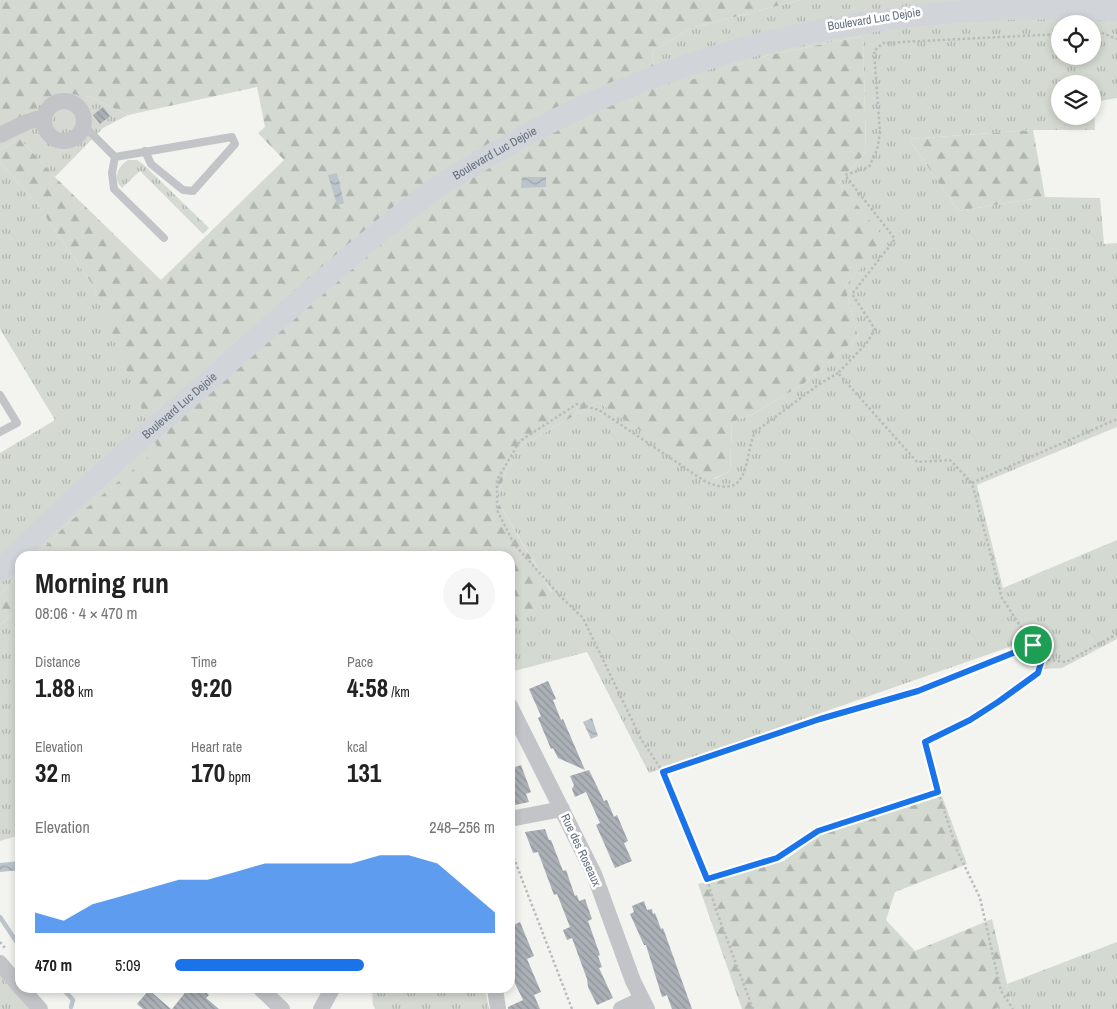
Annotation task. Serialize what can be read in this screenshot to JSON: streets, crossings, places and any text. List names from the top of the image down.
{
  "streets": {
    "main road": ["Boulevard Luc Dejoie"],
    "street": ["Rue des Roseaux"]
  },
  "page": {
    "heading": ["Morning run", "08:06 · 4 × 470 m"],
    "stats": [
      ["Distance", "1.88 km"],
      ["Time", "9:20"],
      ["Pace", "4:58 /km"],
      ["Elevation", "32 m"],
      ["Heart rate", "170 bpm"],
      ["kcal", "131"]
    ],
    "chart": ["Elevation", "248–256 m"],
    "list": [
      {
        "name": "470 m",
        "note": "5:09"
      }
    ]
  }
}
